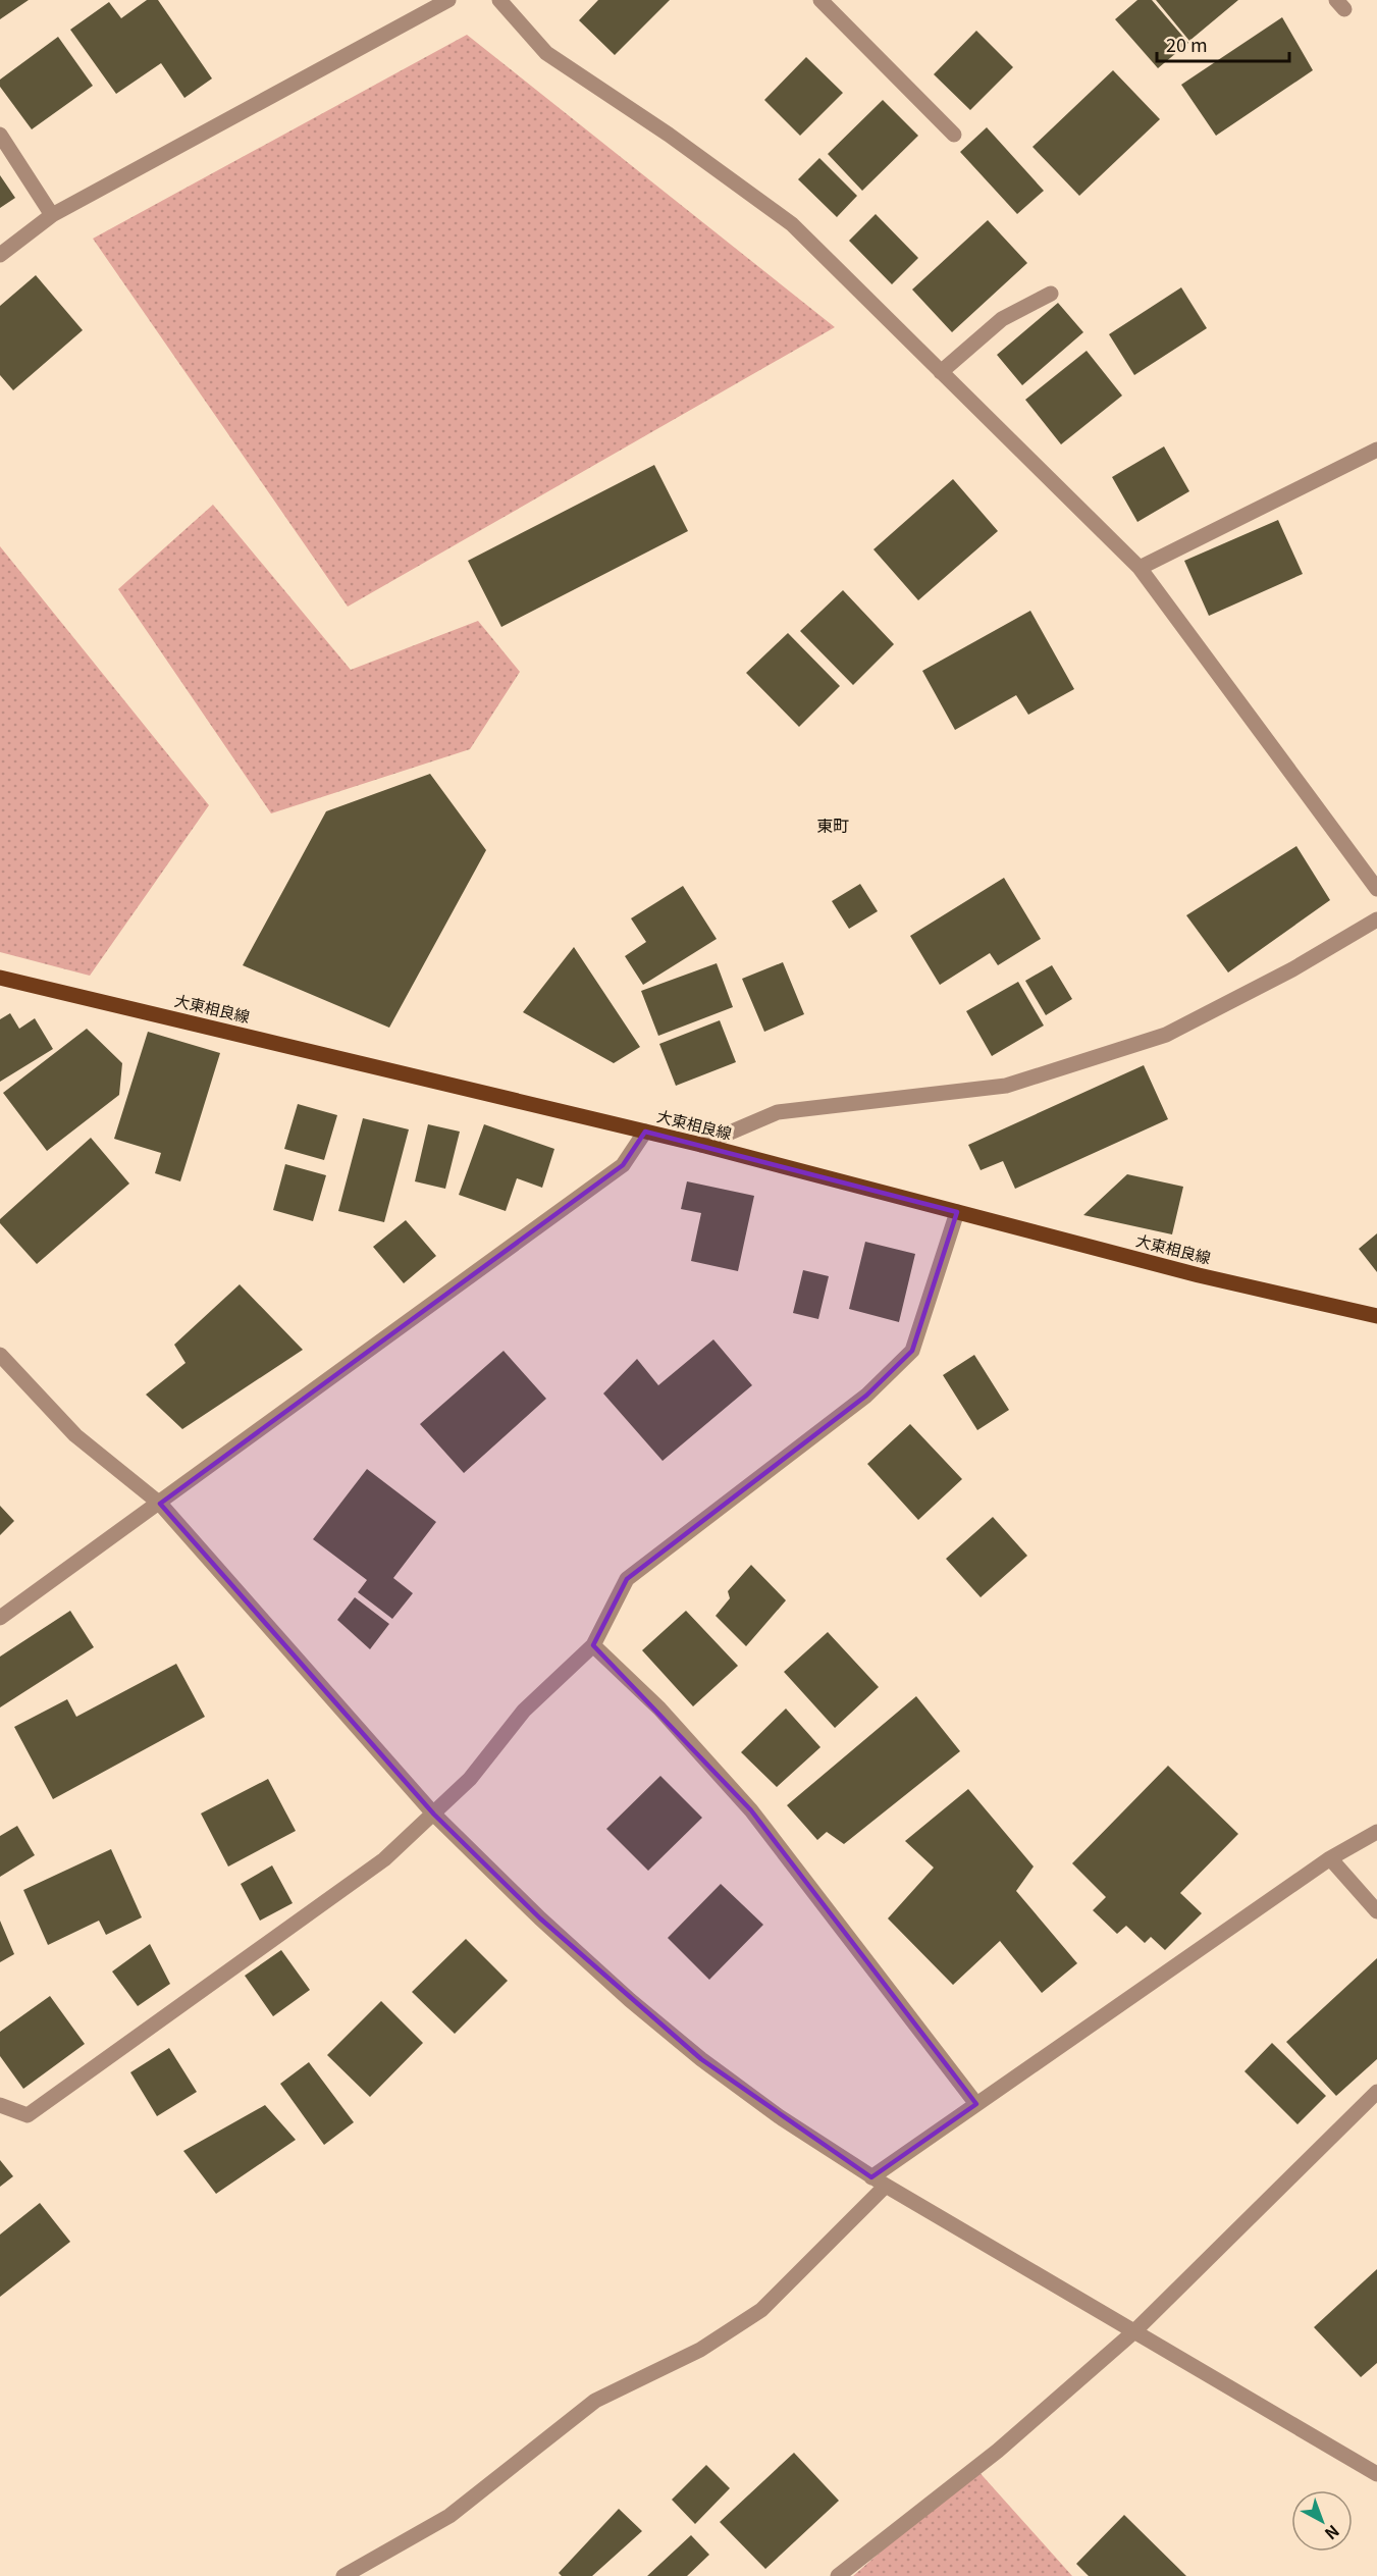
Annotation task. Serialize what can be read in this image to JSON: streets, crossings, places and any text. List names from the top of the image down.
{
  "streets": {
    "main road": ["大東相良線"]
  },
  "districts": ["東町"],
  "scale_bar": "20 m",
  "north": "bottom right"
}
